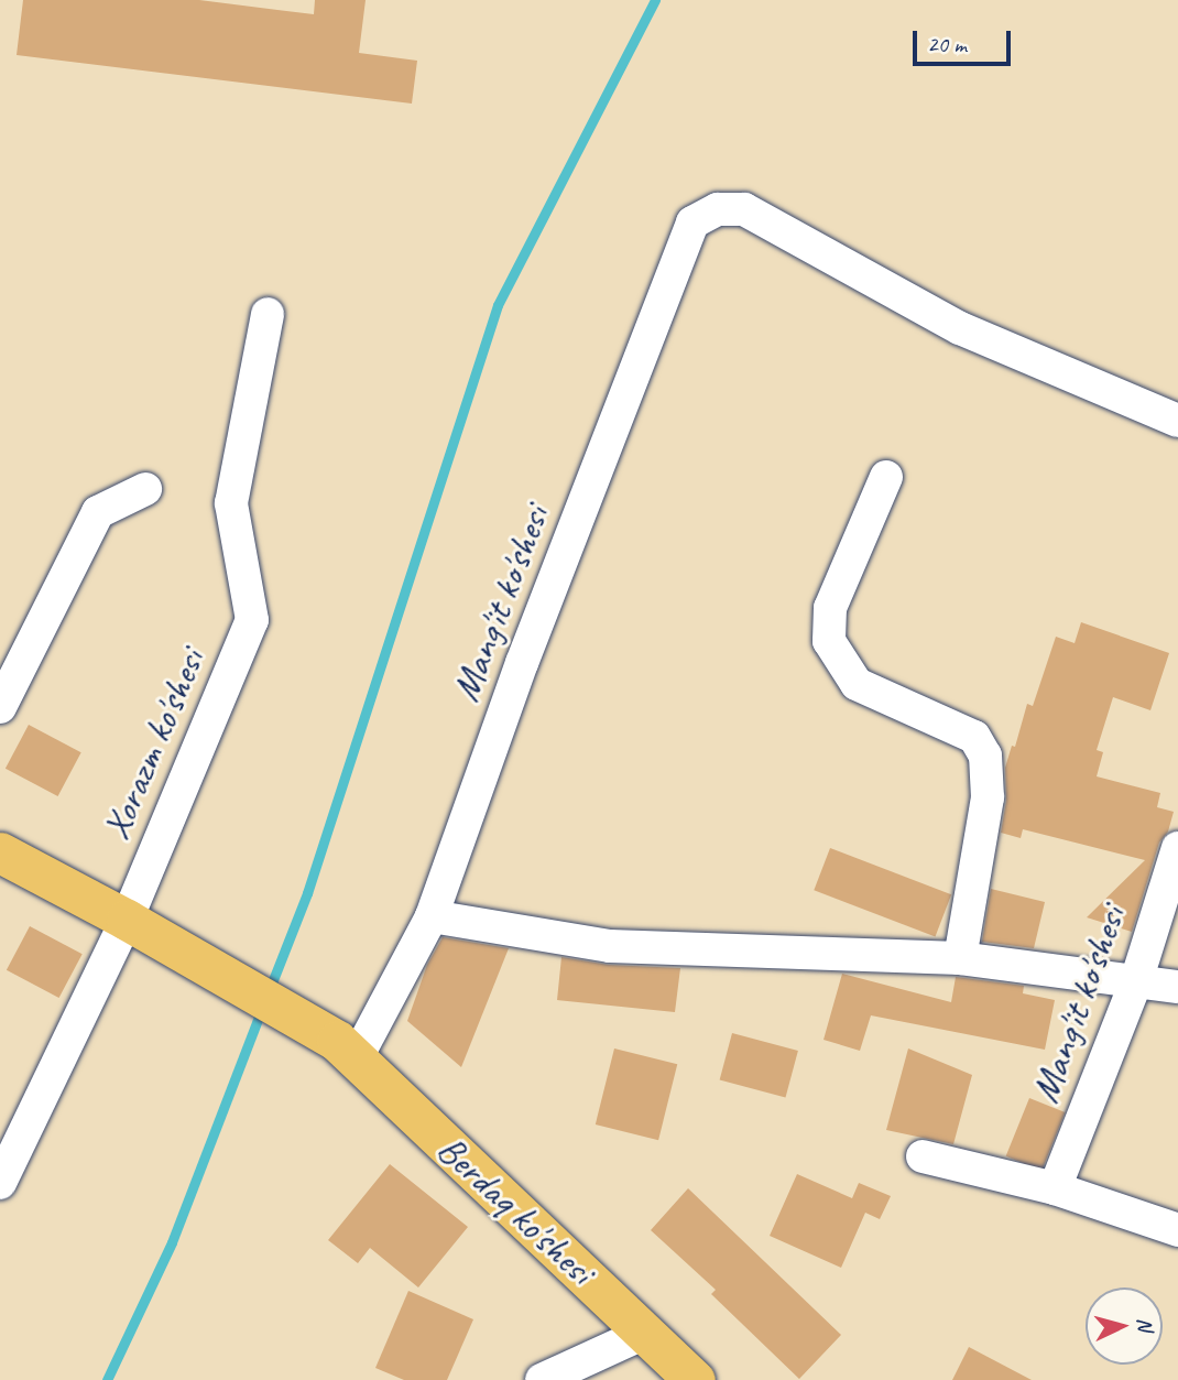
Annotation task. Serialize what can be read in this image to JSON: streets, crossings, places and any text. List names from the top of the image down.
{
  "streets": {
    "main road": ["Berdaq ko'shesi"],
    "street": ["Mang'it ko'shesi", "Xorazm ko'shesi"]
  },
  "crossings": [
    ["Mang'it ko'shesi", "Berdaq ko'shesi"],
    ["Xorazm ko'shesi", "Berdaq ko'shesi"]
  ],
  "scale_bar": "20 m",
  "north": "right"
}
